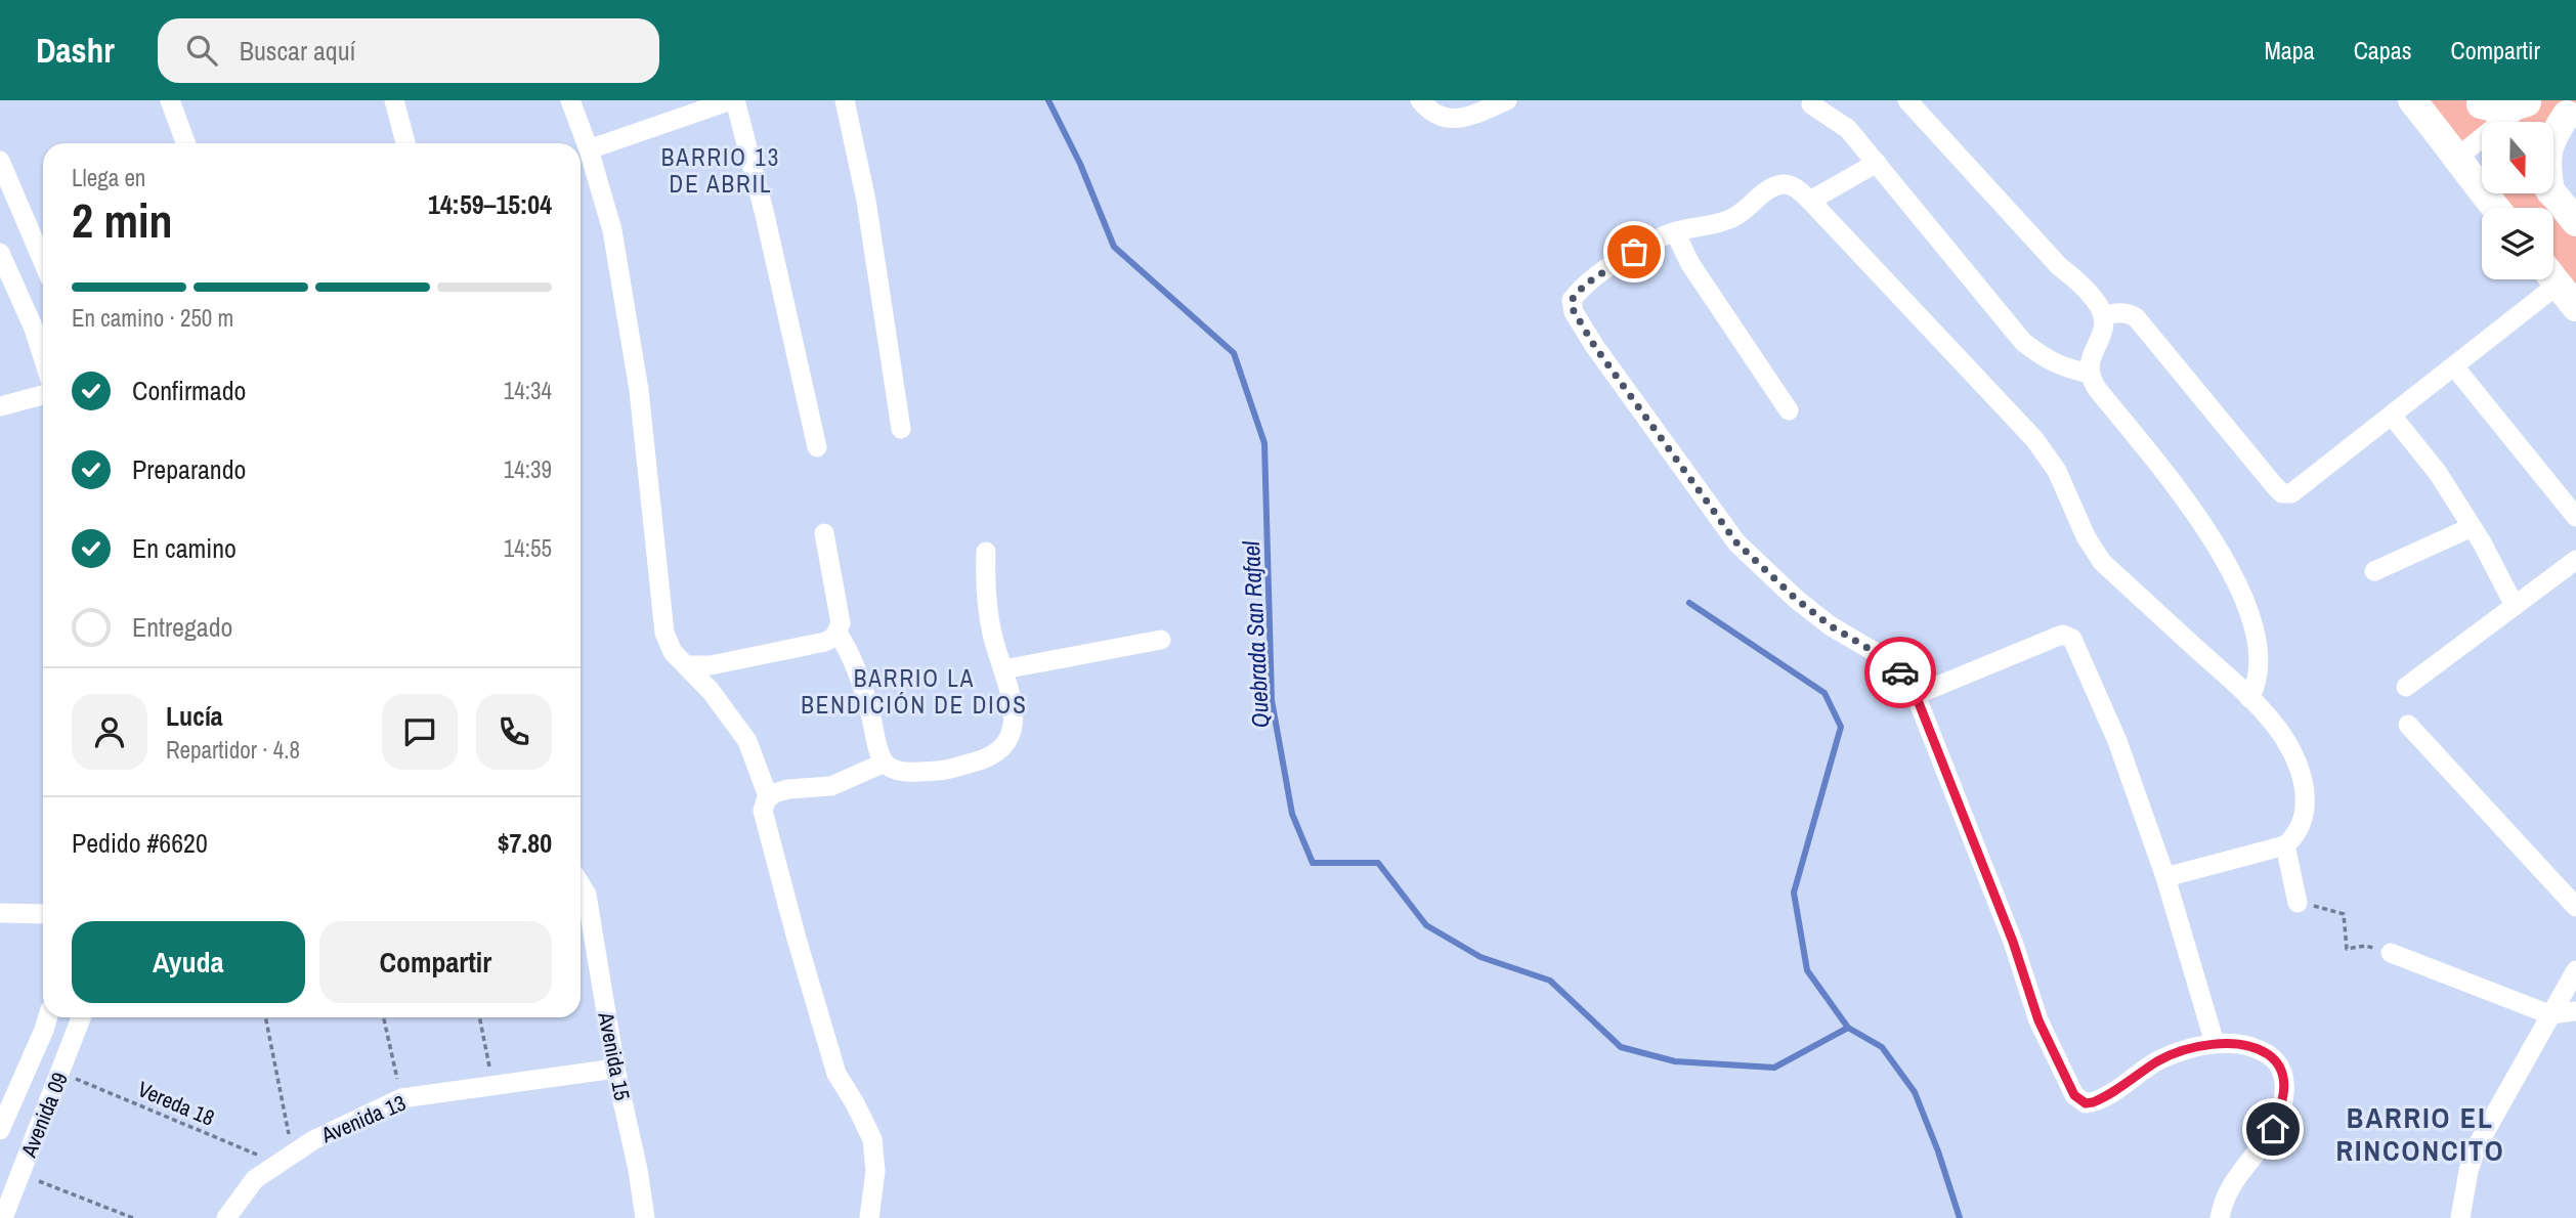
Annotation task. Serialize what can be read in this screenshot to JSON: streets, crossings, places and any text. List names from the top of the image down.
{
  "streets": {
    "street": ["Avenida 15", "Avenida 09", "Avenida 13"],
    "path": ["Vereda 18"]
  },
  "crossings": [
    ["Avenida 15", "Avenida 13"],
    ["Vereda 18", "Avenida 09"],
    ["Vereda 18", "Avenida 13"]
  ],
  "districts": ["BARRIO 13 DE ABRIL", "BARRIO LA BENDICIÓN DE DIOS", "BARRIO EL RINCONCITO"],
  "water": ["Quebrada San Rafael"],
  "north": "bottom",
  "page": {
    "header": "Dashr",
    "search": "Buscar aquí",
    "nav": ["Mapa", "Capas", "Compartir"],
    "heading": ["2 min", "Llega en", "14:59–15:04"],
    "panel": [
      "Lucía",
      "Repartidor · 4.8",
      "Pedido #6620",
      "$7.80"
    ],
    "bar": "En camino · 250 m",
    "list": [
      ["Confirmado", "14:34"],
      ["Preparando", "14:39"],
      ["En camino", "14:55"],
      "Entregado"
    ],
    "buttons": ["Ayuda", "Compartir"]
  }
}
